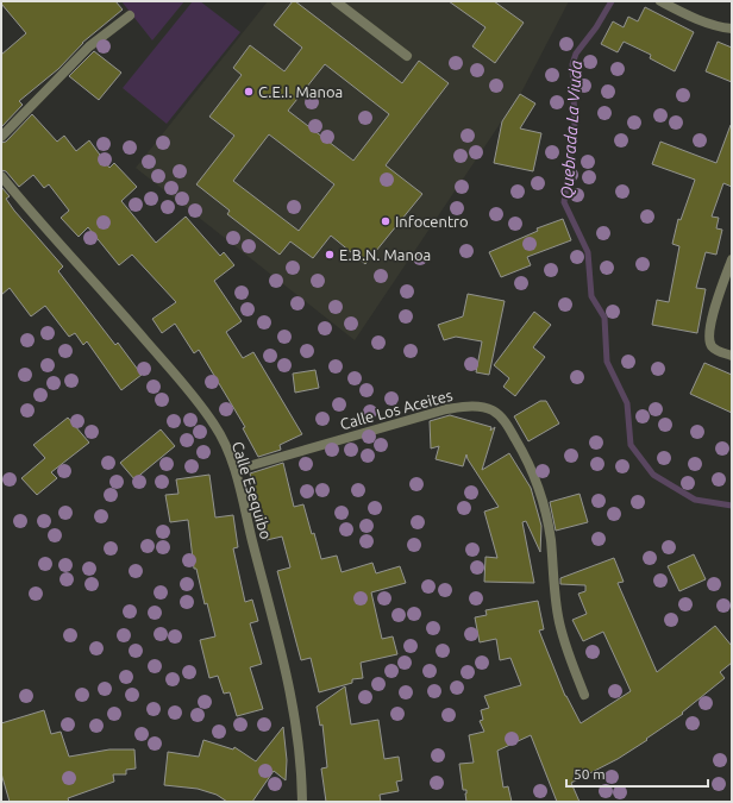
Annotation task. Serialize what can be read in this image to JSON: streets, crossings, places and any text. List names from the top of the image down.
{
  "streets": {
    "street": ["Calle Los Aceites", "Calle Esequibo"]
  },
  "crossings": [
    ["Calle Los Aceites", "Calle Esequibo"]
  ],
  "water": ["Quebrada La Viuda"],
  "places": ["C.E.I. Manoa", "Infocentro", "E.B.N. Manoa"],
  "scale_bar": "50 m"
}
